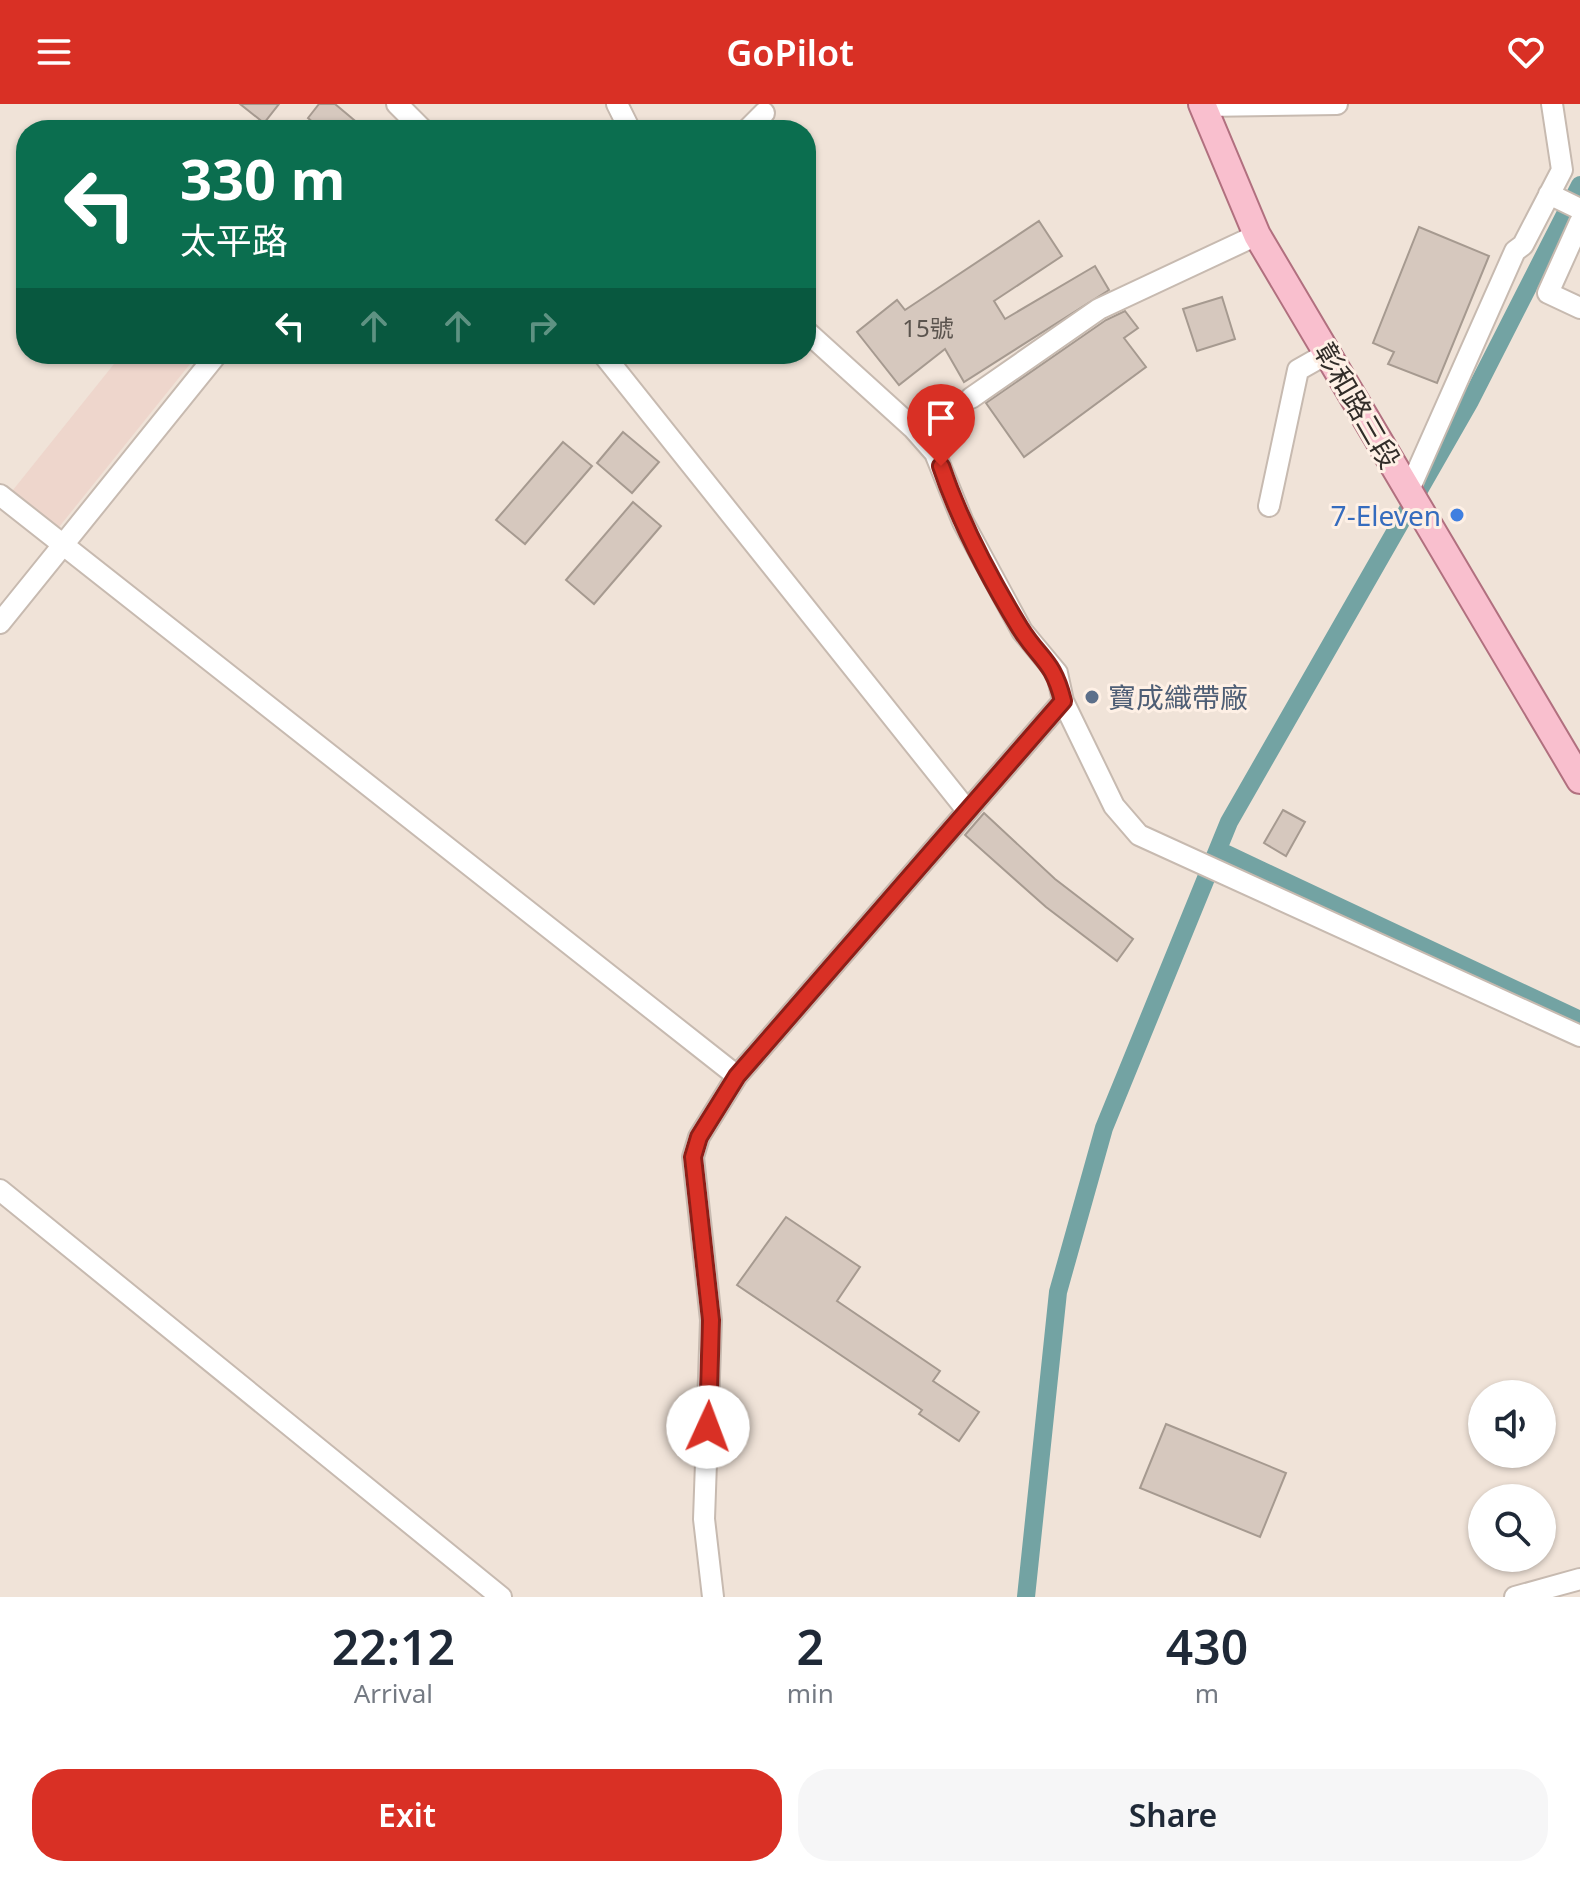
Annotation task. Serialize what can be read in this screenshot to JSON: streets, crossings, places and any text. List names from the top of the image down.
{
  "streets": {
    "main road": ["彰和路三段"]
  },
  "places": ["7-Eleven", "寶成織帶廠"],
  "house_numbers": ["15號"],
  "page": {
    "header": "GoPilot",
    "turn": ["330 m", "太平路"],
    "eta": [
      "22:12",
      "Arrival",
      "2",
      "min",
      "430",
      "m"
    ],
    "buttons": ["Exit", "Share"]
  }
}
